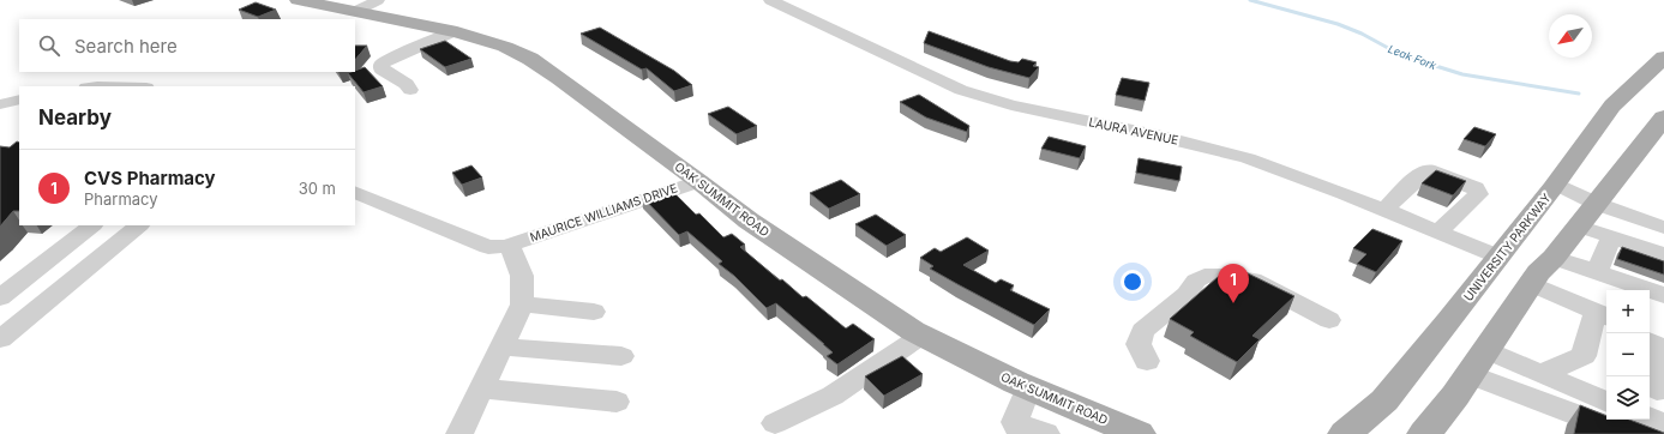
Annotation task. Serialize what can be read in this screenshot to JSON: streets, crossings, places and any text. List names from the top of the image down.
{
  "streets": {
    "main road": ["OAK SUMMIT ROAD", "UNIVERSITY PARKWAY"],
    "street": ["LAURA AVENUE", "MAURICE WILLIAMS DRIVE"]
  },
  "crossings": [
    ["LAURA AVENUE", "UNIVERSITY PARKWAY"],
    ["OAK SUMMIT ROAD", "MAURICE WILLIAMS DRIVE"]
  ],
  "water": ["Leak Fork"],
  "north": "bottom left",
  "page": {
    "search": "Search here",
    "heading": "Nearby",
    "list": [
      {
        "mark": "1",
        "name": "CVS Pharmacy",
        "note": "Pharmacy",
        "value": "30 m"
      }
    ],
    "pins": "1",
    "map_buttons": ["+", "−"]
  }
}
